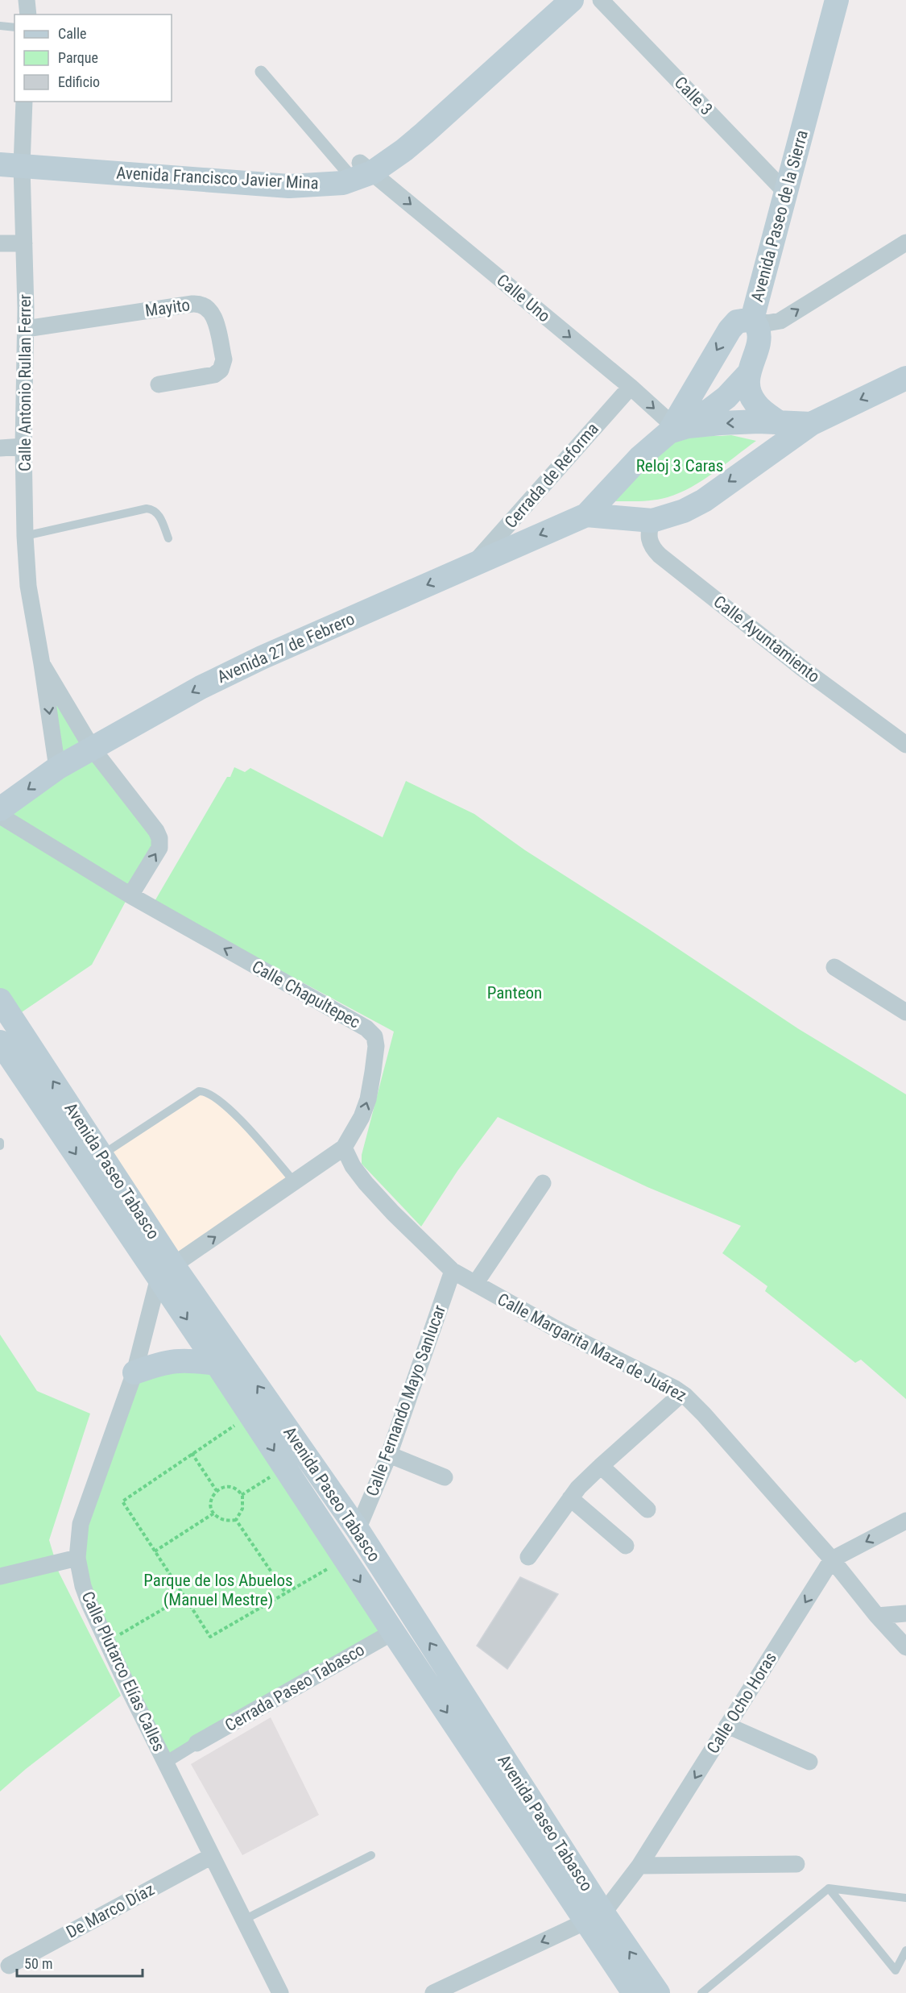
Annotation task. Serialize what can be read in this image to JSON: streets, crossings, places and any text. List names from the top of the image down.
{
  "streets": {
    "main road": [
      "Avenida Francisco Javier Mina",
      "Avenida Paseo de la Sierra",
      "Avenida 27 de Febrero",
      "Avenida Paseo Tabasco"
    ],
    "street": [
      "Calle 3",
      "Calle Uno",
      "Mayito",
      "Calle Antonio Rullan Ferrer",
      "Cerrada de Reforma",
      "Calle Ayuntamiento",
      "Calle Chapultepec",
      "Calle Margarita Maza de Juárez",
      "Calle Fernando Mayo Sanlucar",
      "Calle Plutarco Elías Calles",
      "Cerrada Paseo Tabasco",
      "Calle Ocho Horas",
      "De Marco Díaz"
    ]
  },
  "crossings": [
    ["Calle 3", "Avenida Paseo de la Sierra"],
    ["Avenida Francisco Javier Mina", "Calle Uno"],
    ["Avenida Francisco Javier Mina", "Calle Antonio Rullan Ferrer"],
    ["Avenida Paseo de la Sierra", "Calle Uno"],
    ["Avenida Paseo de la Sierra", "Avenida 27 de Febrero"],
    ["Calle Uno", "Cerrada de Reforma"],
    ["Calle Uno", "Avenida 27 de Febrero"],
    ["Mayito", "Calle Antonio Rullan Ferrer"],
    ["Calle Antonio Rullan Ferrer", "Avenida 27 de Febrero"],
    ["Cerrada de Reforma", "Avenida 27 de Febrero"],
    ["Calle Ayuntamiento", "Avenida 27 de Febrero"],
    ["Calle Chapultepec", "Avenida Paseo Tabasco"],
    ["Calle Chapultepec", "Calle Margarita Maza de Juárez"],
    ["Calle Chapultepec", "Calle Plutarco Elías Calles"],
    ["Avenida Paseo Tabasco", "Calle Fernando Mayo Sanlucar"],
    ["Avenida Paseo Tabasco", "Calle Plutarco Elías Calles"],
    ["Avenida Paseo Tabasco", "Cerrada Paseo Tabasco"],
    ["Avenida Paseo Tabasco", "Calle Ocho Horas"],
    ["Calle Margarita Maza de Juárez", "Calle Fernando Mayo Sanlucar"],
    ["Calle Margarita Maza de Juárez", "Calle Ocho Horas"],
    ["Calle Plutarco Elías Calles", "De Marco Díaz"]
  ],
  "one_way": ["Calle Uno", "Avenida 27 de Febrero", "Calle Ocho Horas"],
  "parks": ["Reloj 3 Caras", "Panteon", "Parque de los Abuelos (Manuel Mestre)"],
  "legend": ["Calle", "Parque", "Edificio"],
  "scale_bar": "50 m"
}
